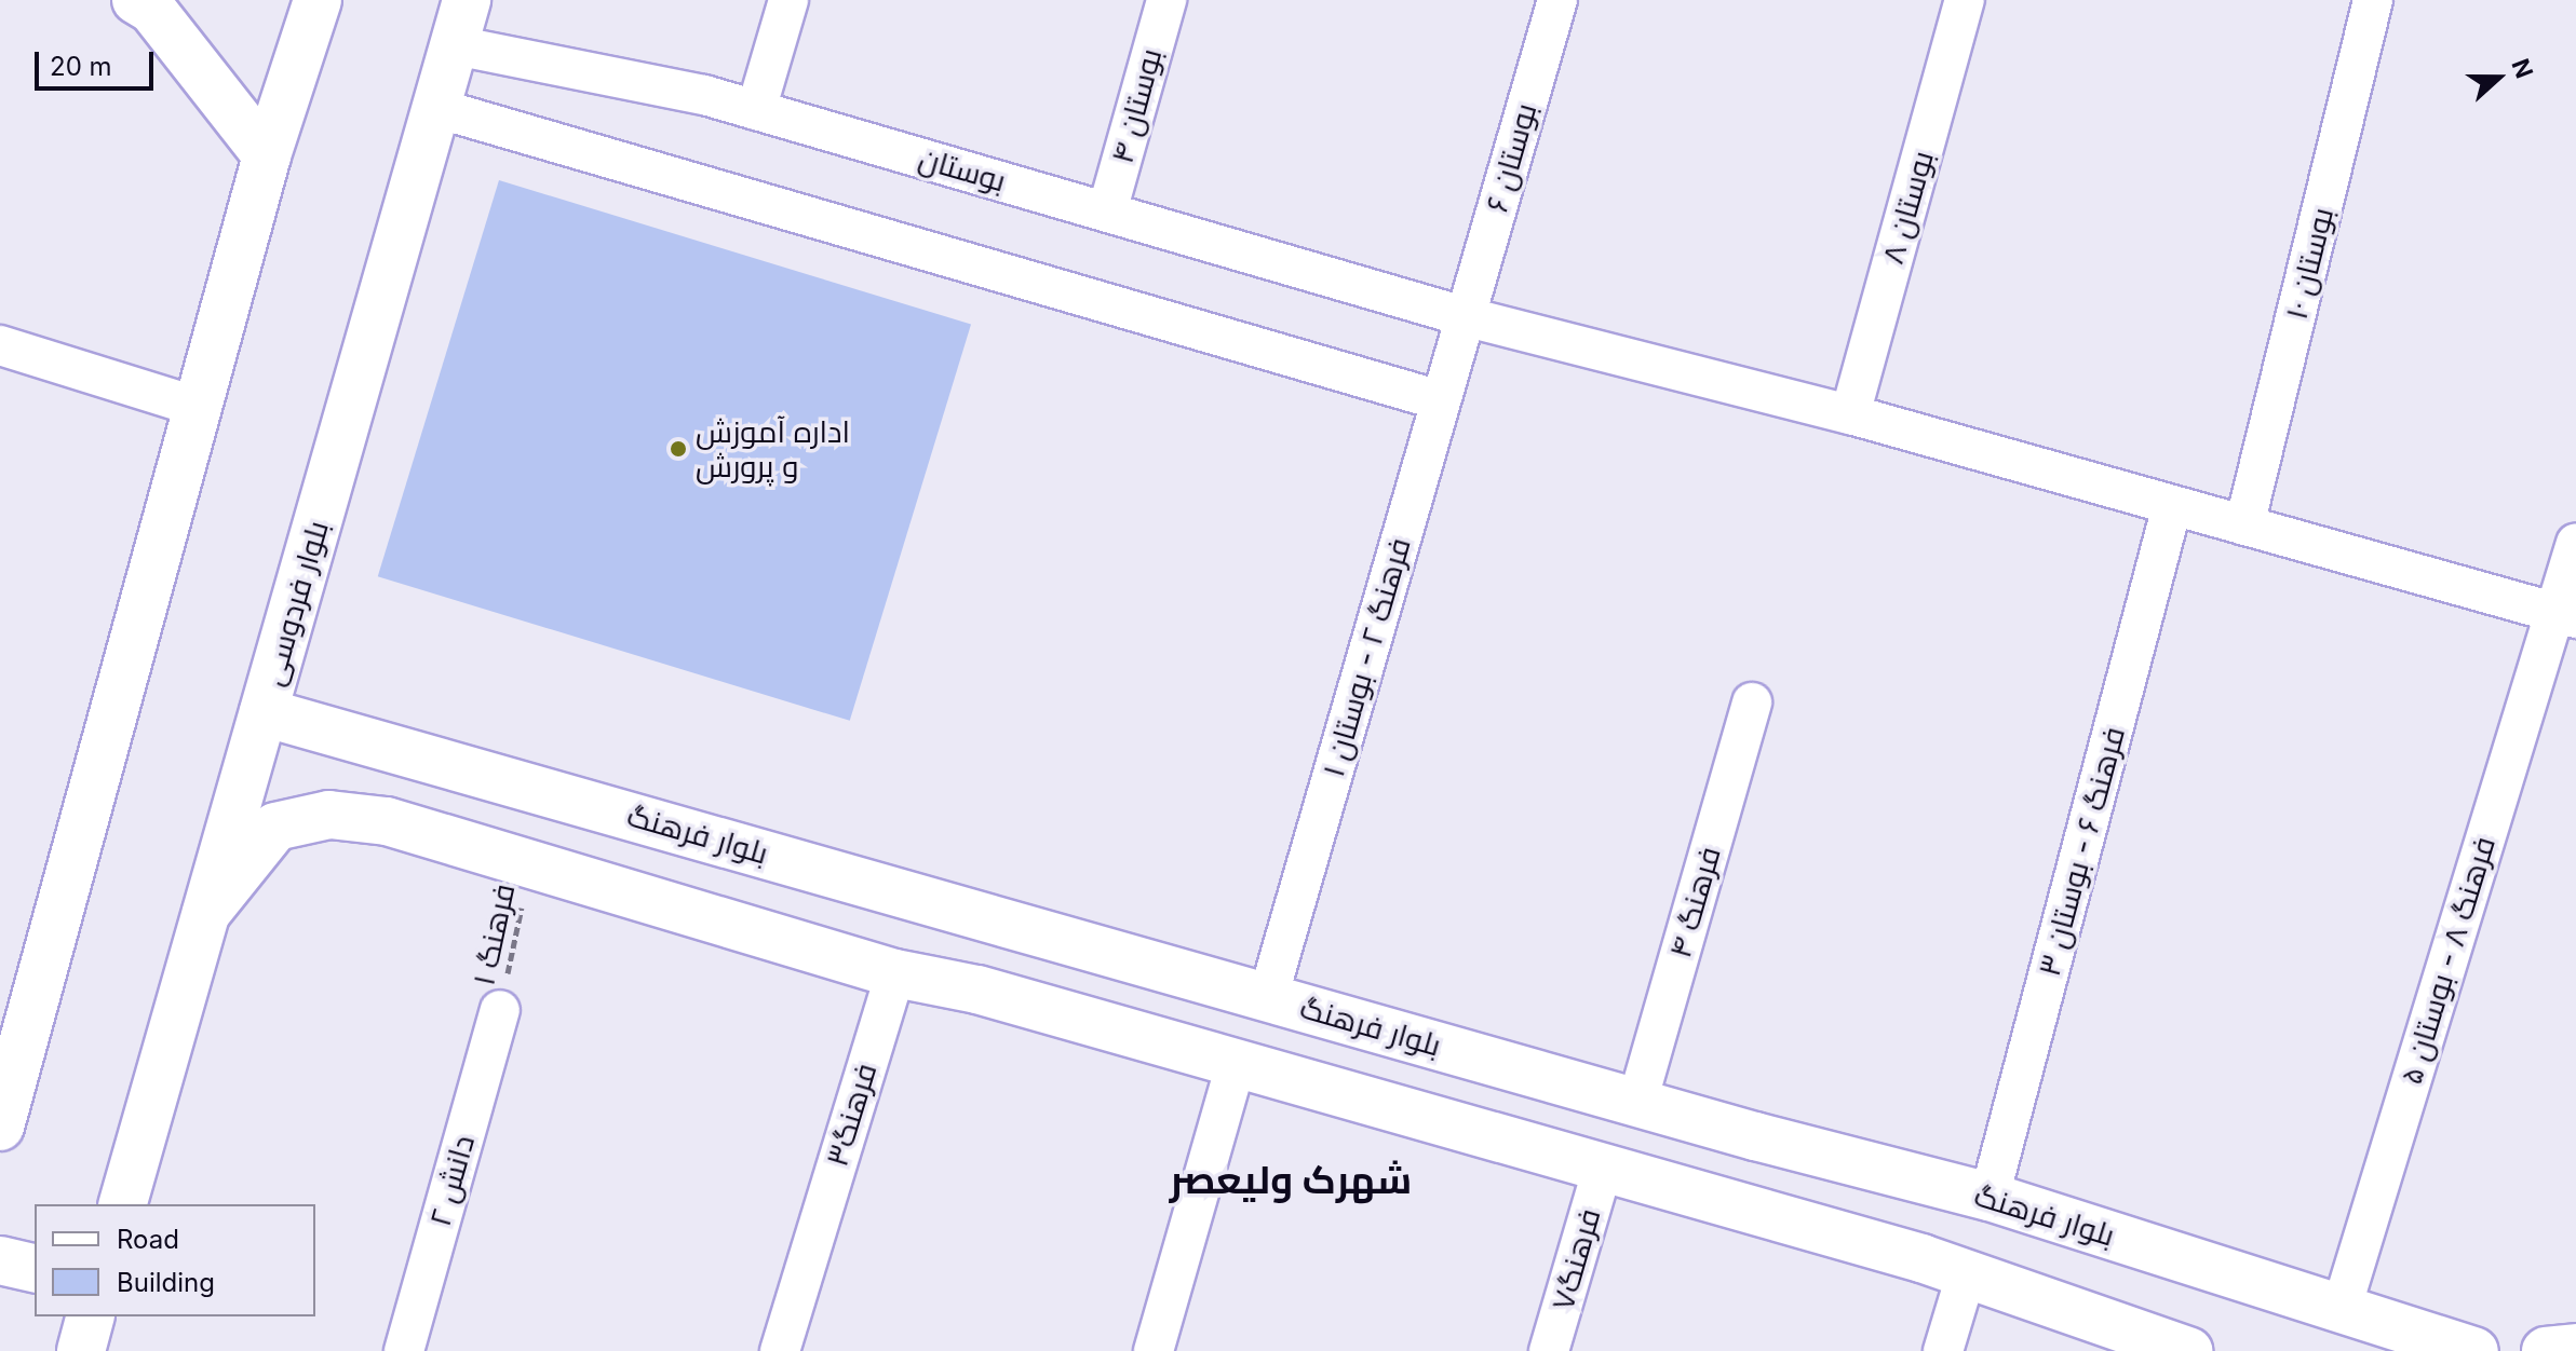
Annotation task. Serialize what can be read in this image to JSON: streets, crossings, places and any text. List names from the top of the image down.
{
  "streets": {
    "street": [
      "بوستان ۴",
      "بوستان ۶",
      "بوستان",
      "بوستان ۸",
      "بوستان ۱۰",
      "بلوار فردوسی",
      "فرهنگ ۲ - بوستان ۱",
      "بلوار فرهنگ",
      "فرهنگ ۶ - بوستان ۳",
      "فرهنگ ۴",
      "فرهنگ ۸ - بوستان ۵",
      "فرهنگ۳",
      "دانش ۲",
      "فرهنگ۷"
    ],
    "path": ["فرهنگ ۱"]
  },
  "crossings": [
    ["بوستان ۴", "بوستان"],
    ["بوستان ۶", "بوستان"],
    ["بوستان ۶", "فرهنگ ۲ - بوستان ۱"],
    ["بوستان", "بوستان ۸"],
    ["بوستان", "بوستان ۱۰"],
    ["بوستان", "بلوار فردوسی"],
    ["بوستان", "فرهنگ ۲ - بوستان ۱"],
    ["بوستان", "فرهنگ ۶ - بوستان ۳"],
    ["بوستان", "فرهنگ ۸ - بوستان ۵"],
    ["بلوار فردوسی", "بلوار فرهنگ"],
    ["فرهنگ ۲ - بوستان ۱", "بلوار فرهنگ"],
    ["بلوار فرهنگ", "فرهنگ ۶ - بوستان ۳"],
    ["بلوار فرهنگ", "فرهنگ ۴"],
    ["بلوار فرهنگ", "فرهنگ ۸ - بوستان ۵"],
    ["فرهنگ ۱", "دانش ۲"]
  ],
  "districts": ["شهرک ولیعصر"],
  "places": ["اداره آموزش و پرورش"],
  "legend": ["Road", "Building"],
  "scale_bar": "20 m",
  "north": "right"
}
